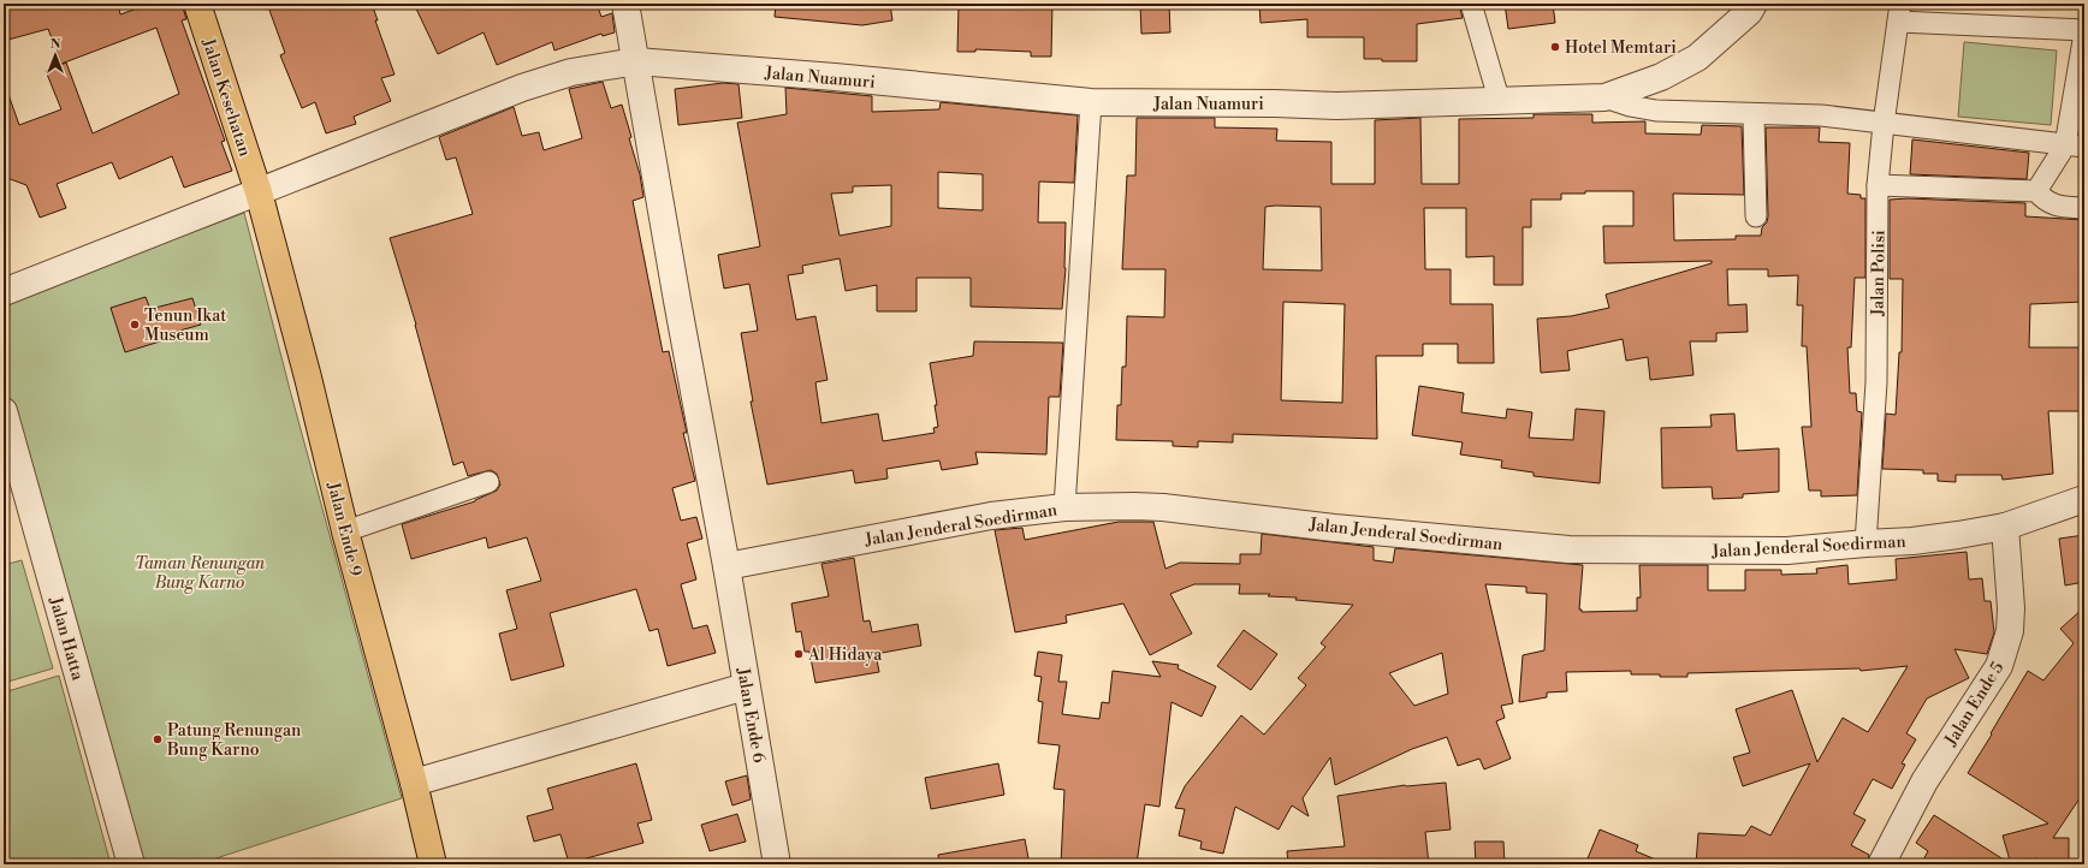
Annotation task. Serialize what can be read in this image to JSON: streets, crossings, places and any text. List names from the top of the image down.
{
  "streets": {
    "highway": ["Jalan Kesehatan", "Jalan Ende 9"],
    "street": [
      "Jalan Nuamuri",
      "Jalan Polisi",
      "Jalan Jenderal Soedirman",
      "Jalan Hatta",
      "Jalan Ende 5",
      "Jalan Ende 6"
    ]
  },
  "crossings": [
    ["Jalan Nuamuri", "Jalan Kesehatan"],
    ["Jalan Nuamuri", "Jalan Ende 9"],
    ["Jalan Nuamuri", "Jalan Ende 6"],
    ["Jalan Kesehatan", "Jalan Ende 9"],
    ["Jalan Polisi", "Jalan Jenderal Soedirman"],
    ["Jalan Jenderal Soedirman", "Jalan Ende 5"],
    ["Jalan Jenderal Soedirman", "Jalan Ende 6"]
  ],
  "parks": ["Taman Renungan Bung Karno"],
  "places": [
    "Hotel Memtari",
    "Tenun Ikat Museum",
    "Al Hidaya",
    "Patung Renungan Bung Karno"
  ],
  "north": "top"
}
